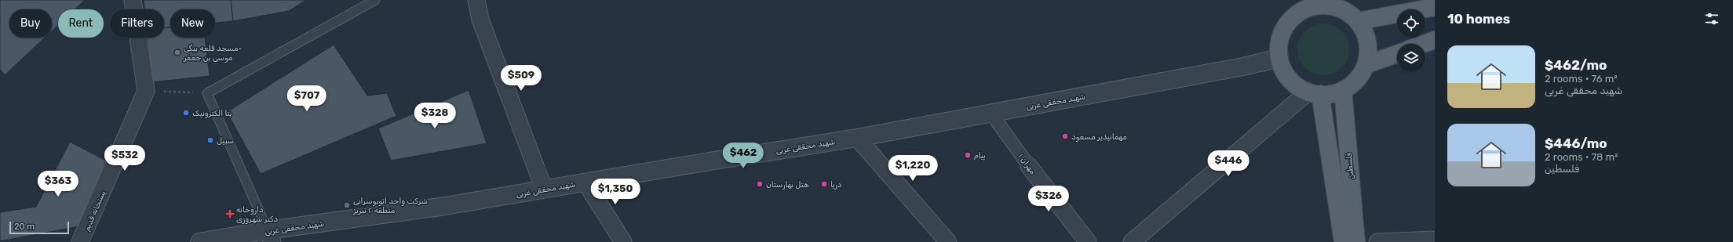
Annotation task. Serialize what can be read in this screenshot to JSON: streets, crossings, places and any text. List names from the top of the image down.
{
  "streets": {
    "main road": ["فلسطین"],
    "street": ["شهید محققی غربی", "مهران ۱", "پستخانه قدیم"]
  },
  "crossings": [
    ["شهید محققی غربی", "مهران ۱"],
    ["شهید محققی غربی", "فلسطین"]
  ],
  "places": {
    "other": [
      "مسجد قلعه بیگی- موسی بن جعفر",
      "بتا الکترونیک",
      "مهمانپذیر مسعود",
      "سبیل",
      "پیام",
      "هتل بهارستان",
      "دریا",
      "شرکت واحد اتوبوسرانی منطقه ۲ تبریز"
    ],
    "health": ["داروخانه دکتر شهروزی"]
  },
  "scale_bar": "20 m",
  "page": {
    "heading": "10 homes",
    "chip": [
      "Buy",
      "Rent",
      "Filters",
      "New"
    ],
    "list": [
      {
        "name": "$462/mo",
        "note": "2 rooms · 76 m² · شهید محققی غربی"
      },
      {
        "name": "$446/mo",
        "note": "2 rooms · 78 m² · فلسطین"
      }
    ],
    "price": [
      "$509",
      "$707",
      "$328",
      "$462",
      "$532",
      "$446",
      "$1,220",
      "$363",
      "$1,350",
      "$326"
    ],
    "scale": "20 m"
  }
}
